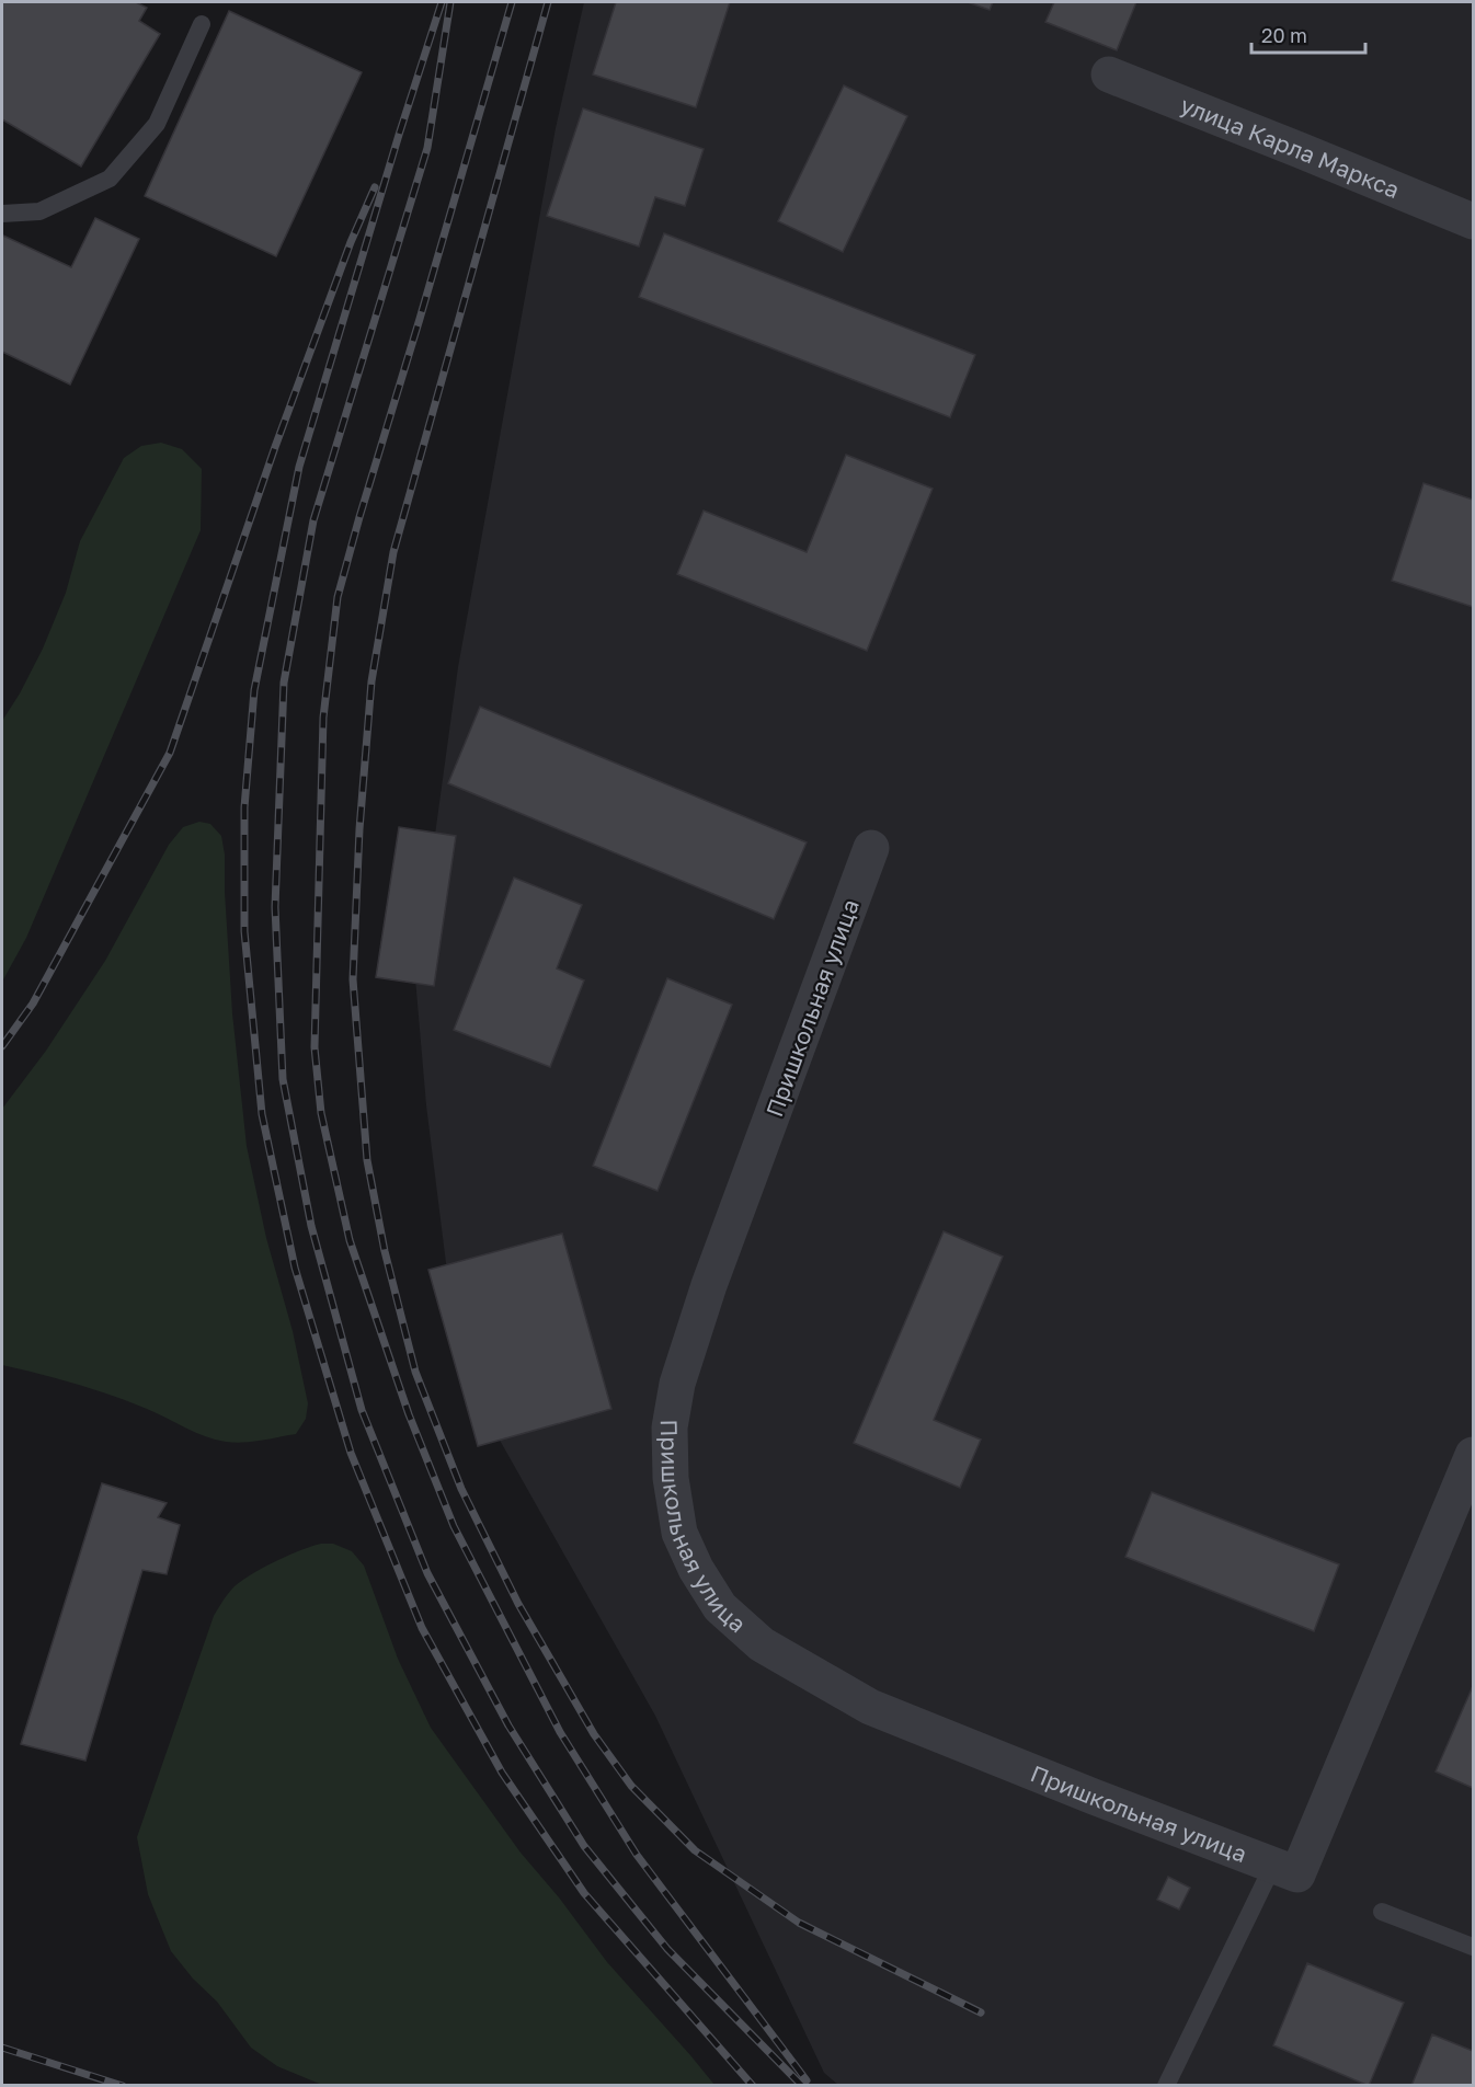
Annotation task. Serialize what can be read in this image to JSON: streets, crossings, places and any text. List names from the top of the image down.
{
  "streets": {
    "street": ["улица Карла Маркса", "Пришкольная улица"]
  },
  "scale_bar": "20 m"
}
